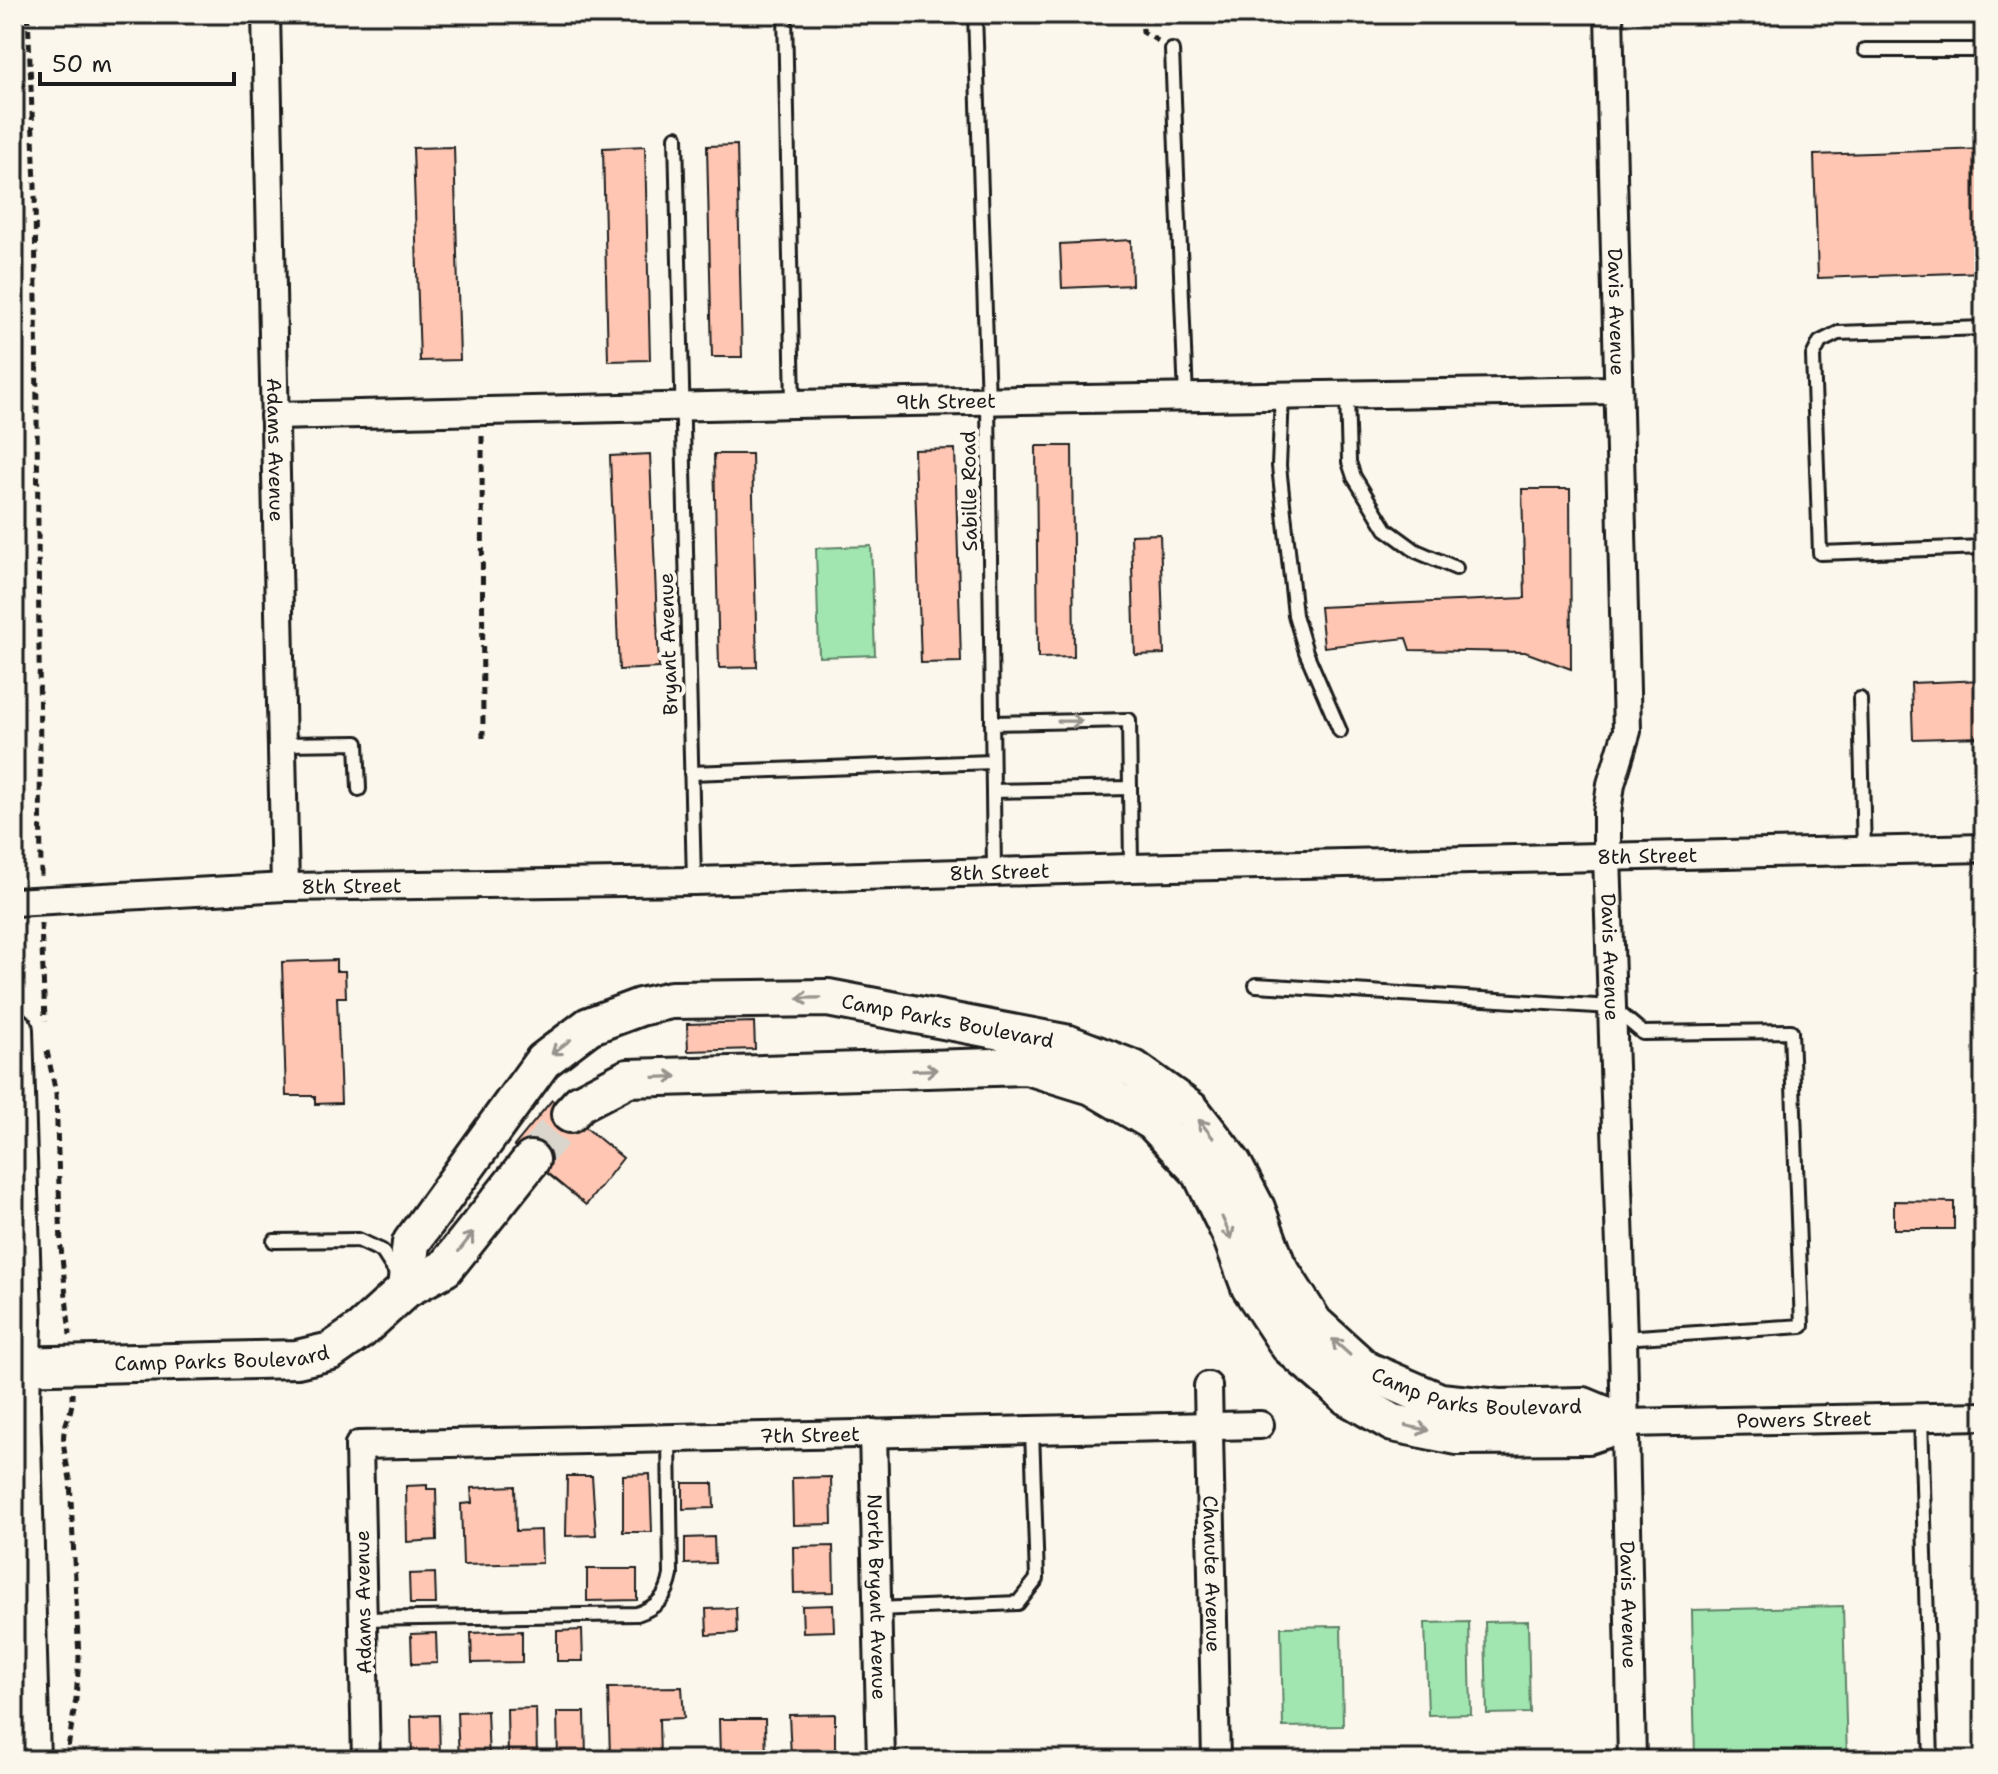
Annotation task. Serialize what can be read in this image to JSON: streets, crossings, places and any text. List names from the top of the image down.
{
  "streets": {
    "street": [
      "Davis Avenue",
      "9th Street",
      "Adams Avenue",
      "8th Street",
      "Camp Parks Boulevard",
      "Powers Street",
      "7th Street",
      "Chanute Avenue",
      "North Bryant Avenue"
    ],
    "lane": ["Sabille Road", "Bryant Avenue"]
  },
  "crossings": [
    ["Davis Avenue", "9th Street"],
    ["Davis Avenue", "8th Street"],
    ["Davis Avenue", "Camp Parks Boulevard"],
    ["Davis Avenue", "Powers Street"],
    ["9th Street", "Adams Avenue"],
    ["9th Street", "Sabille Road"],
    ["9th Street", "Bryant Avenue"],
    ["Adams Avenue", "8th Street"],
    ["Adams Avenue", "7th Street"],
    ["Sabille Road", "8th Street"],
    ["Bryant Avenue", "8th Street"],
    ["Camp Parks Boulevard", "Powers Street"],
    ["7th Street", "Chanute Avenue"],
    ["7th Street", "North Bryant Avenue"]
  ],
  "scale_bar": "50 m"
}
